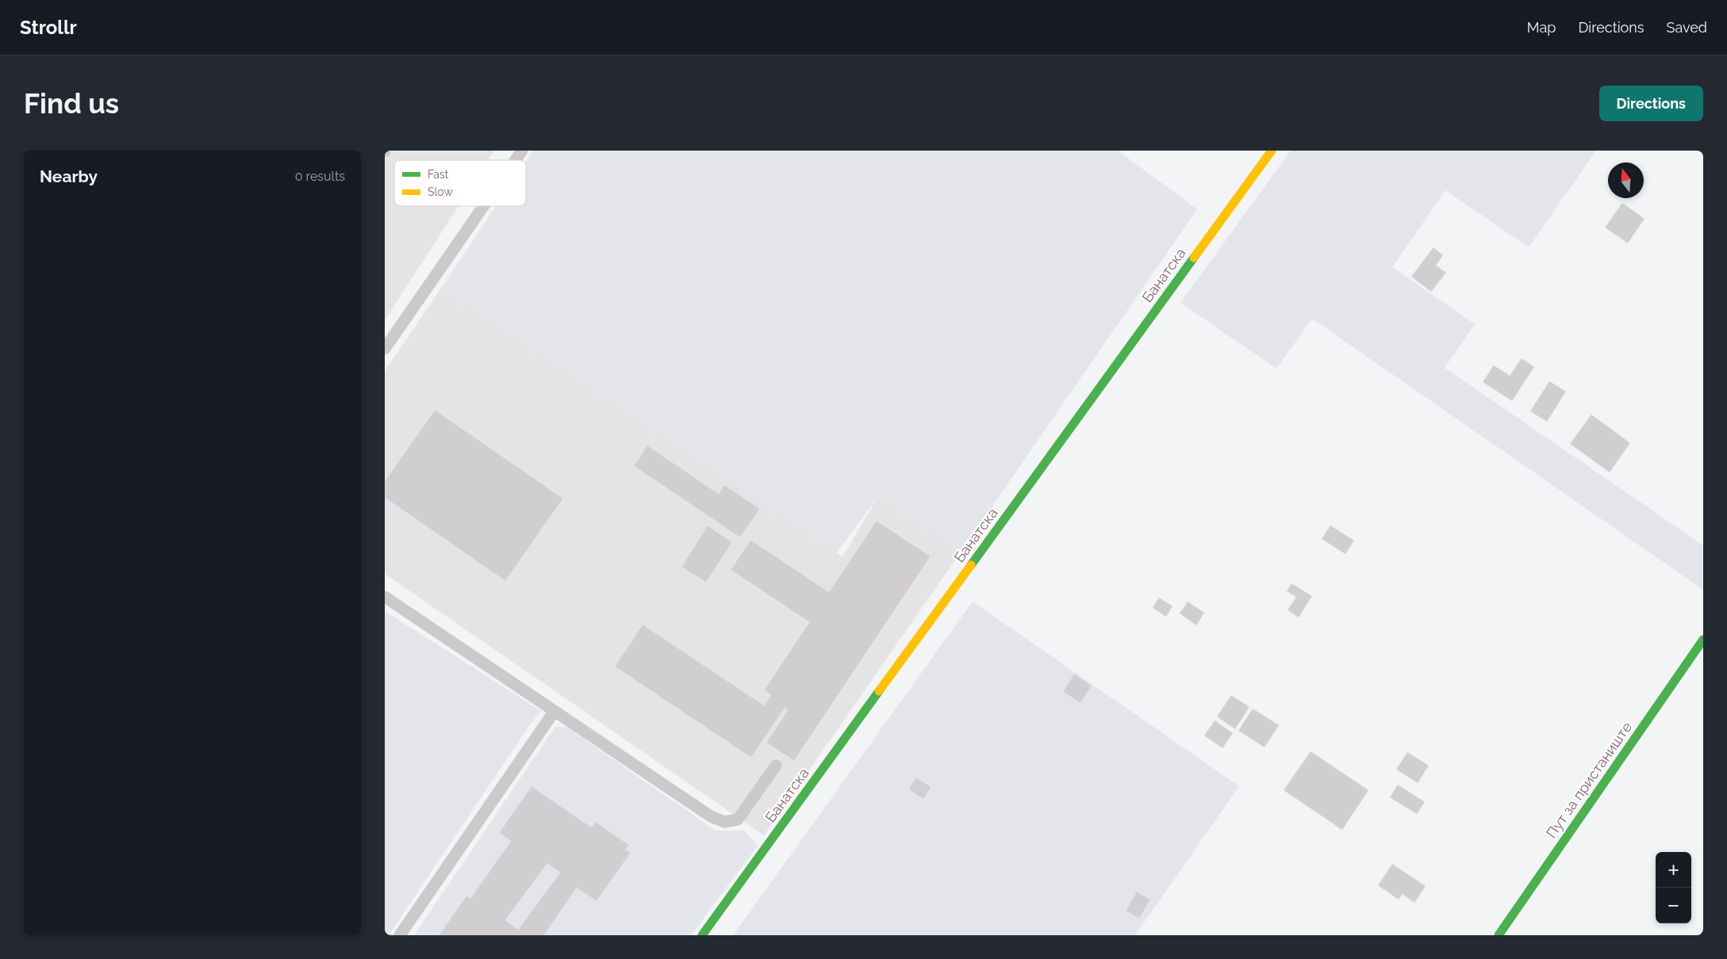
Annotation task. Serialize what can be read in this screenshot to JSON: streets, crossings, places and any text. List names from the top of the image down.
{
  "streets": {
    "street": ["Банатска", "Пут за пристаниште"]
  },
  "legend": ["Fast", "Slow"],
  "north": "top",
  "page": {
    "header": "Strollr",
    "nav": ["Map", "Directions", "Saved"],
    "buttons": "Directions",
    "title": "Find us",
    "heading": ["Nearby", "0 results"],
    "map_buttons": ["+", "−"]
  }
}
